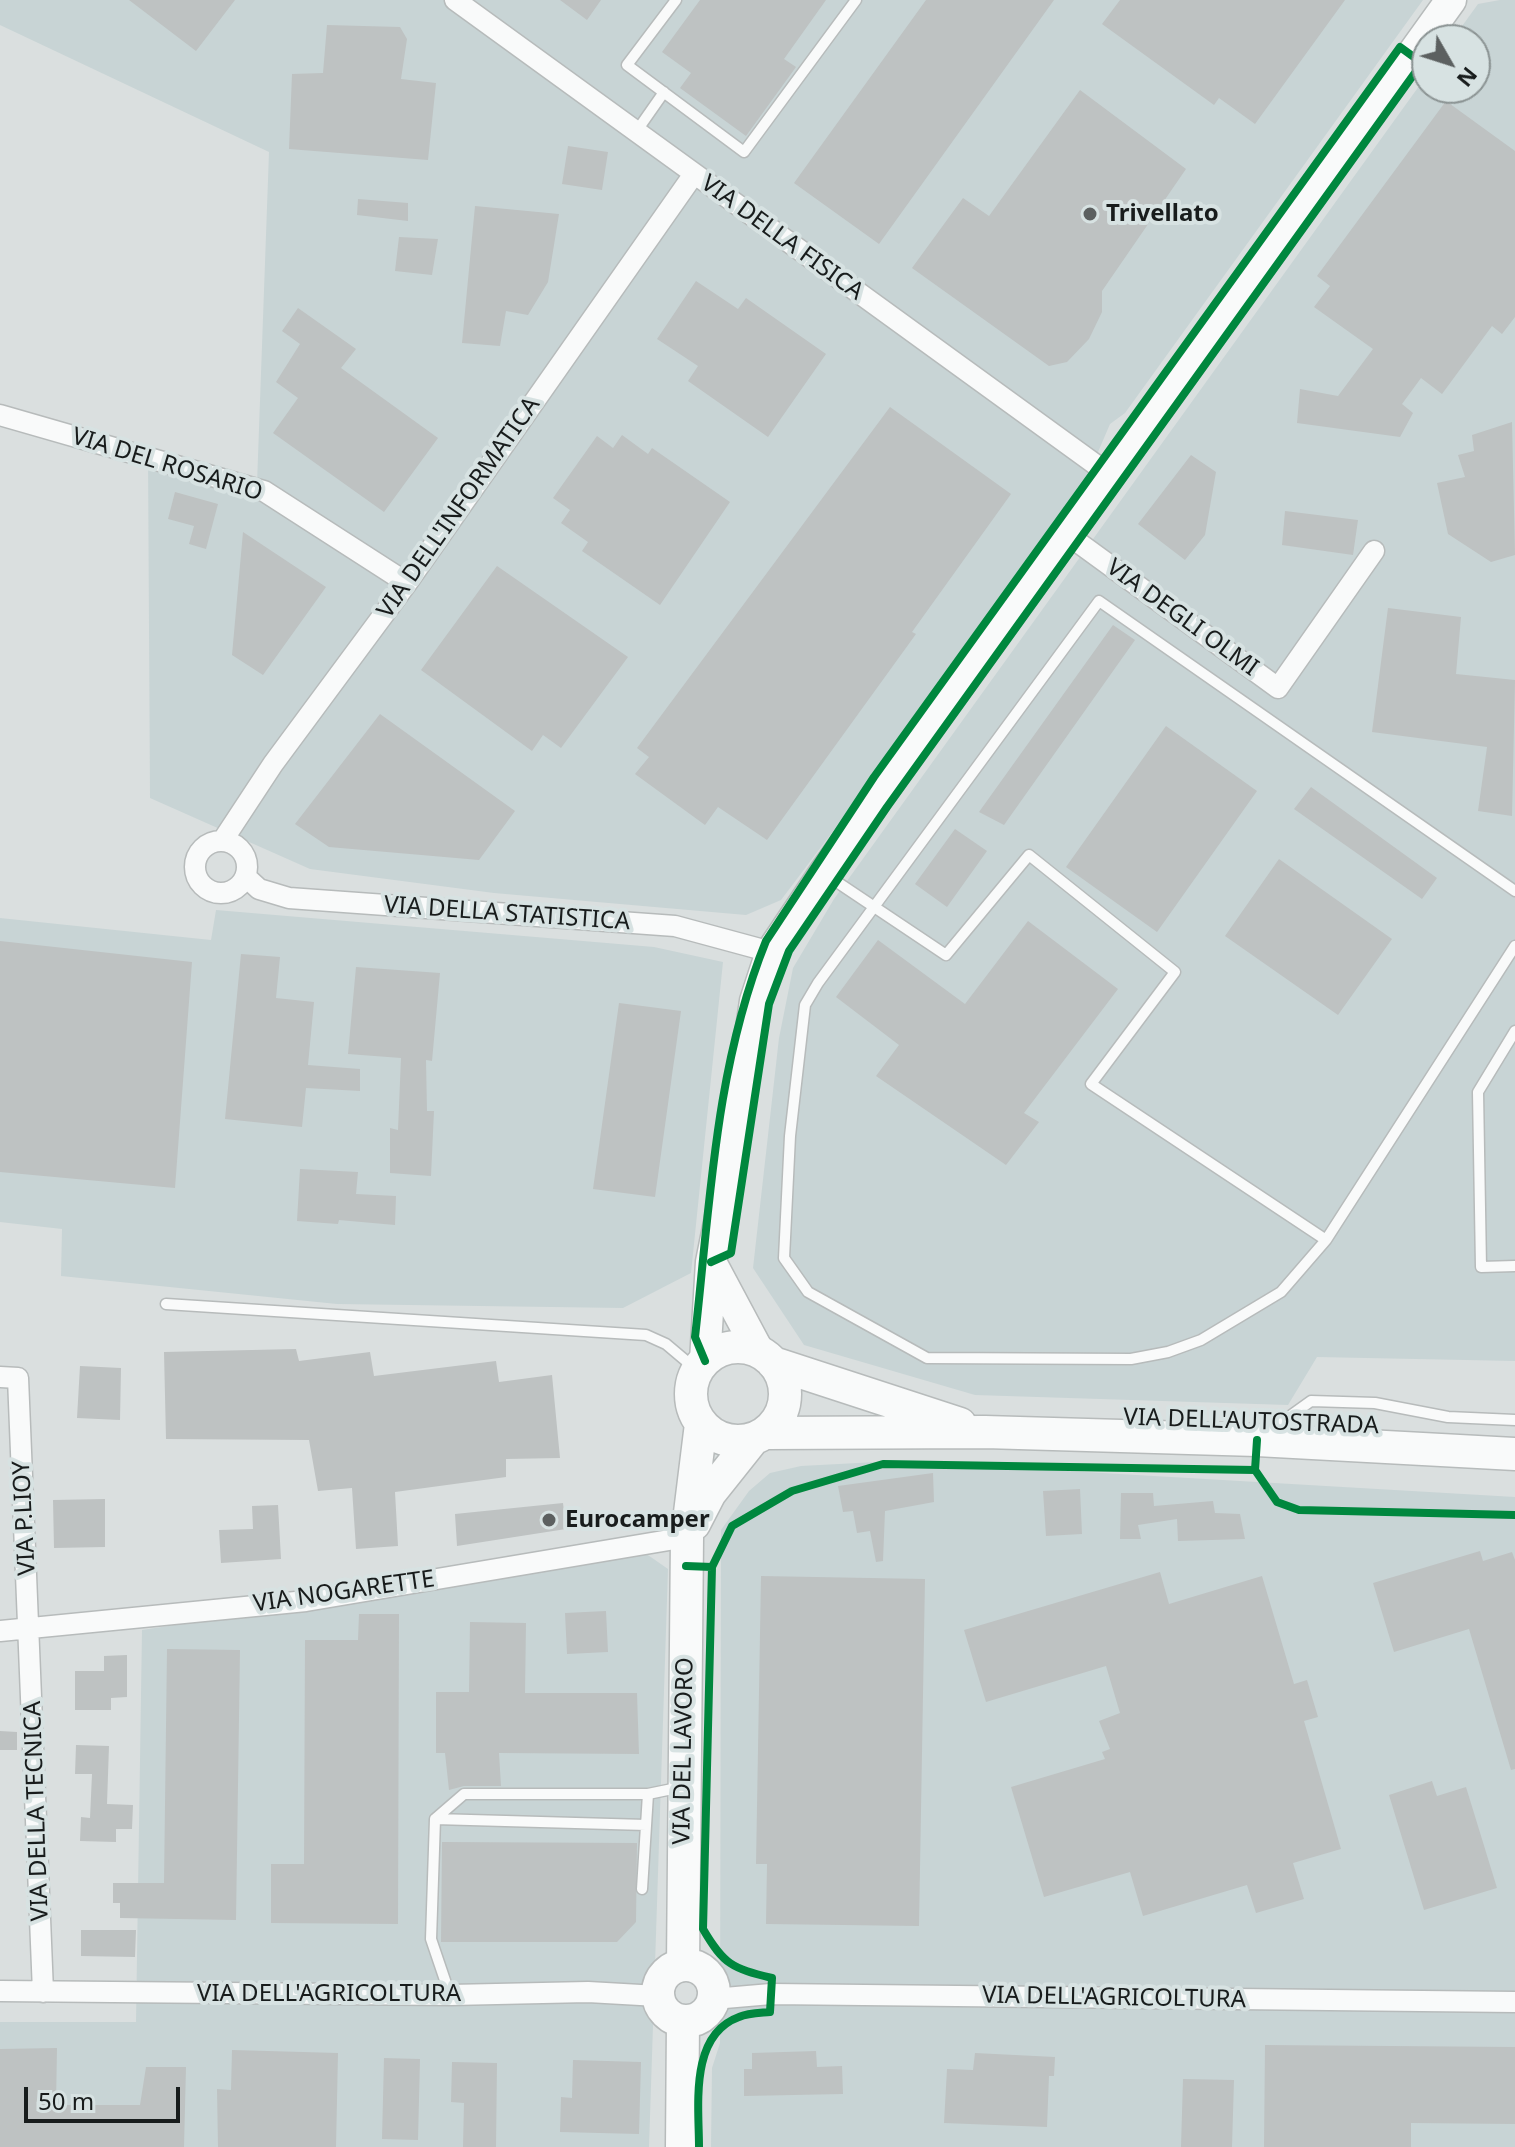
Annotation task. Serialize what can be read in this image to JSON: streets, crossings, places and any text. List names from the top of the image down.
{
  "streets": {
    "main road": ["VIA DELL'AUTOSTRADA", "VIA DEL LAVORO"],
    "street": [
      "VIA DELLA FISICA",
      "VIA DEL ROSARIO",
      "VIA DELL'INFORMATICA",
      "VIA DEGLI OLMI",
      "VIA DELLA STATISTICA",
      "VIA P.LIOY",
      "VIA NOGARETTE",
      "VIA DELLA TECNICA",
      "VIA DELL'AGRICOLTURA"
    ]
  },
  "crossings": [
    ["VIA DELLA FISICA", "VIA DELL'INFORMATICA"],
    ["VIA DEL ROSARIO", "VIA DELL'INFORMATICA"],
    ["VIA DELL'INFORMATICA", "VIA DELLA STATISTICA"],
    ["VIA DELL'AUTOSTRADA", "VIA DEL LAVORO"],
    ["VIA P.LIOY", "VIA NOGARETTE"],
    ["VIA P.LIOY", "VIA DELLA TECNICA"],
    ["VIA NOGARETTE", "VIA DEL LAVORO"],
    ["VIA NOGARETTE", "VIA DELLA TECNICA"],
    ["VIA DEL LAVORO", "VIA DELL'AGRICOLTURA"],
    ["VIA DELLA TECNICA", "VIA DELL'AGRICOLTURA"]
  ],
  "places": ["Trivellato", "Eurocamper"],
  "scale_bar": "50 m",
  "north": "bottom right"
}
